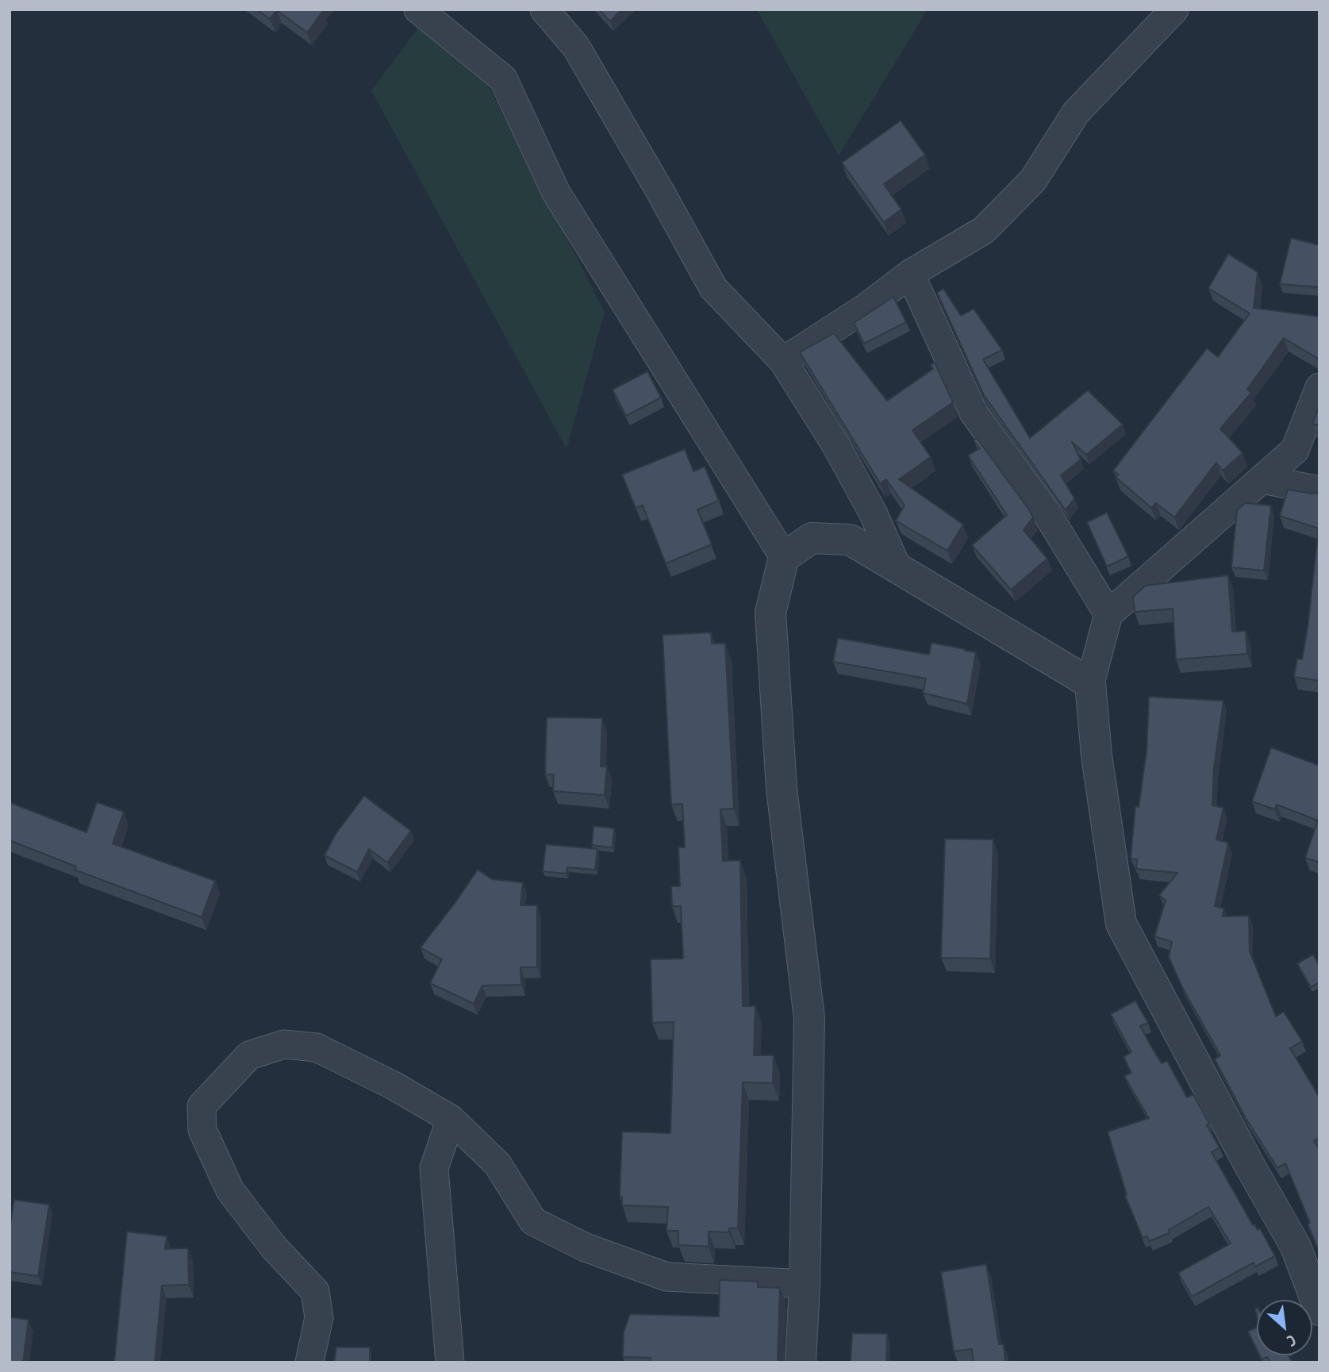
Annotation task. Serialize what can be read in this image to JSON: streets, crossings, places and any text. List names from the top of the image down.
{
  "north": "bottom right"
}
